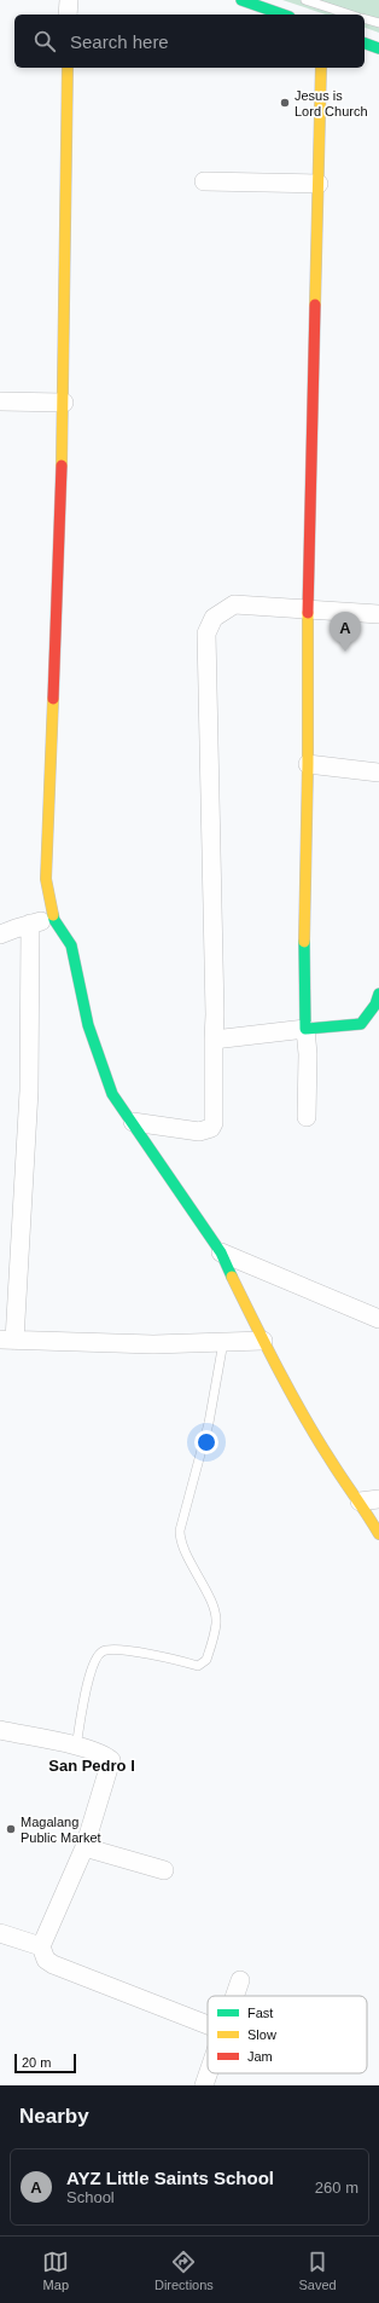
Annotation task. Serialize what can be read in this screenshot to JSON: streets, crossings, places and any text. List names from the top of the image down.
{
  "districts": ["San Pedro I"],
  "places": ["Jesus is Lord Church", "Magalang Public Market"],
  "legend": ["Fast", "Slow", "Jam"],
  "scale_bar": "20 m",
  "page": {
    "search": "Search here",
    "pins": "A",
    "scale": "20 m",
    "heading": "Nearby",
    "list": [
      {
        "mark": "A",
        "name": "AYZ Little Saints School",
        "note": "School",
        "value": "260 m"
      }
    ],
    "nav": ["Map", "Directions", "Saved"]
  }
}
